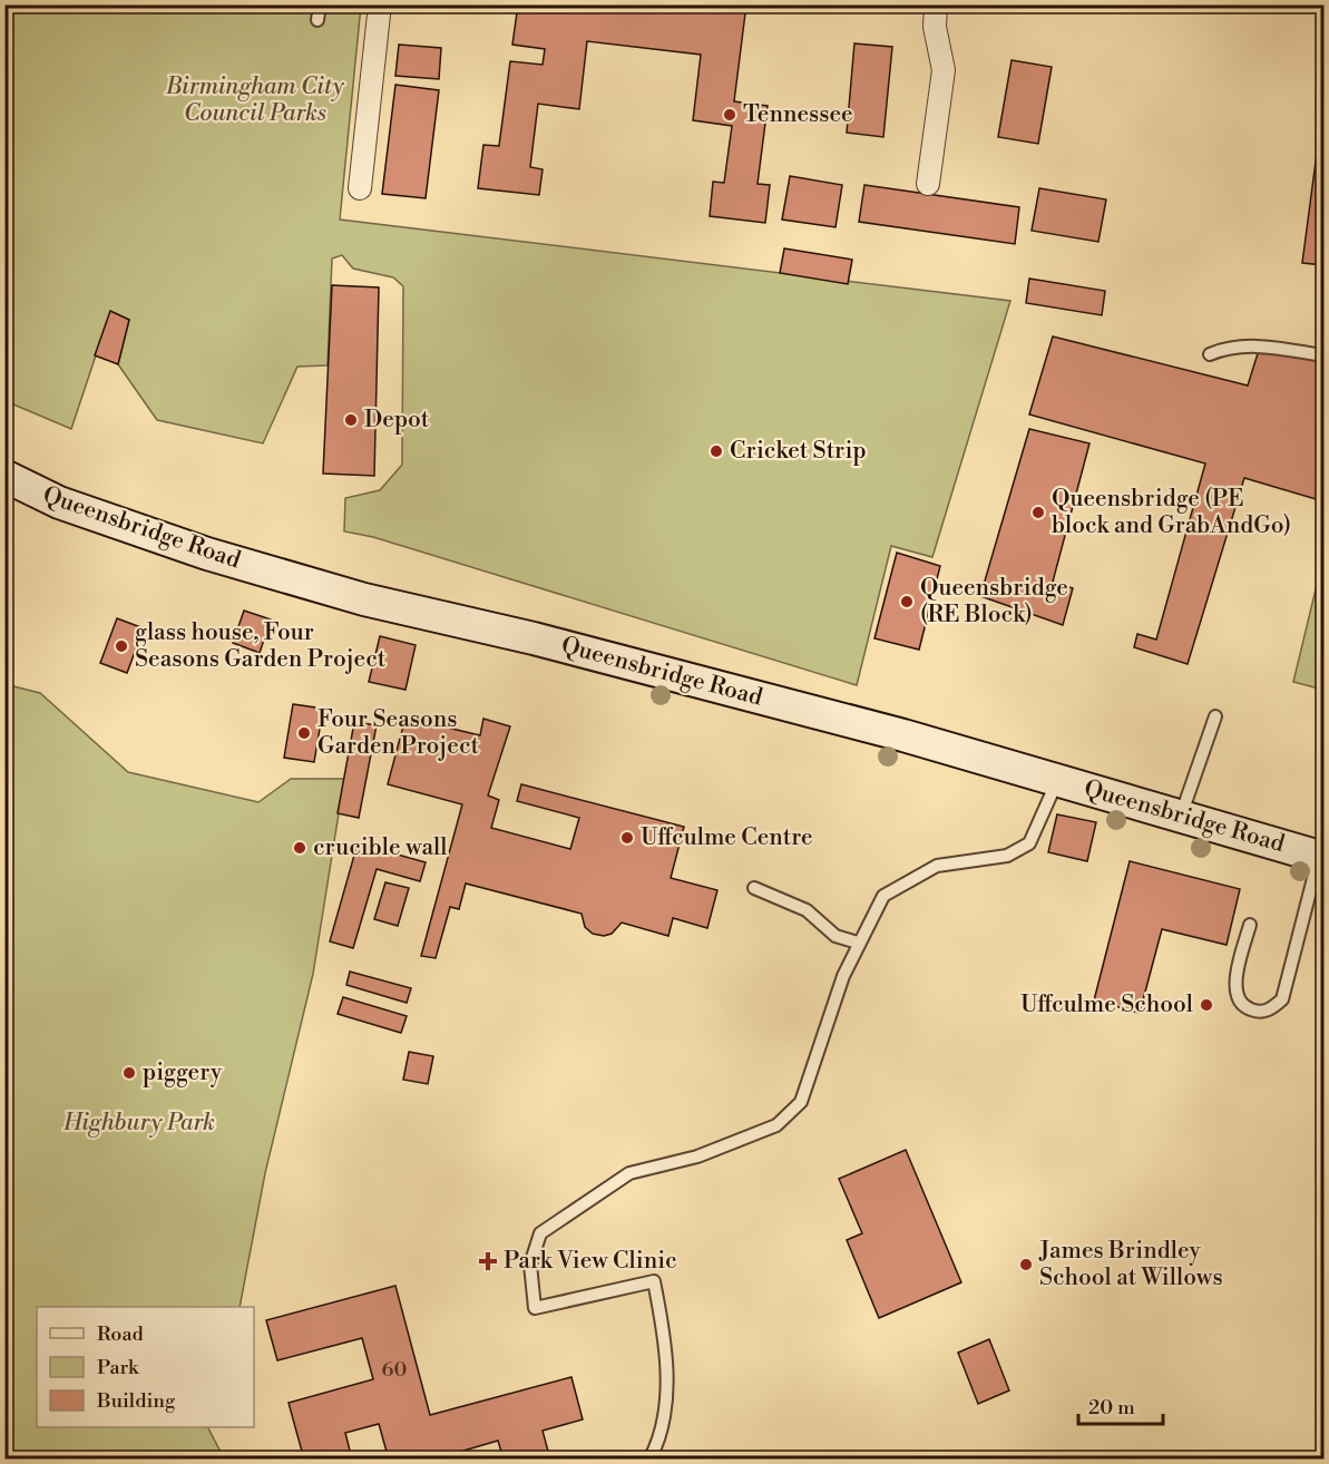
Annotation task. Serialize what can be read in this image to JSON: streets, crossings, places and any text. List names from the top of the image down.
{
  "streets": {
    "street": ["Queensbridge Road"]
  },
  "parks": ["Birmingham City Council Parks", "Highbury Park"],
  "places": {
    "other": [
      "Tennessee",
      "Depot",
      "Cricket Strip",
      "Queensbridge (PE block and GrabAndGo)",
      "Queensbridge (RE Block)",
      "glass house, Four Seasons Garden Project",
      "Four Seasons Garden Project",
      "Uffculme Centre",
      "crucible wall",
      "Uffculme School",
      "piggery",
      "James Brindley School at Willows"
    ],
    "health": ["Park View Clinic"]
  },
  "house_numbers": ["60"],
  "legend": ["Road", "Park", "Building"],
  "scale_bar": "20 m"
}
